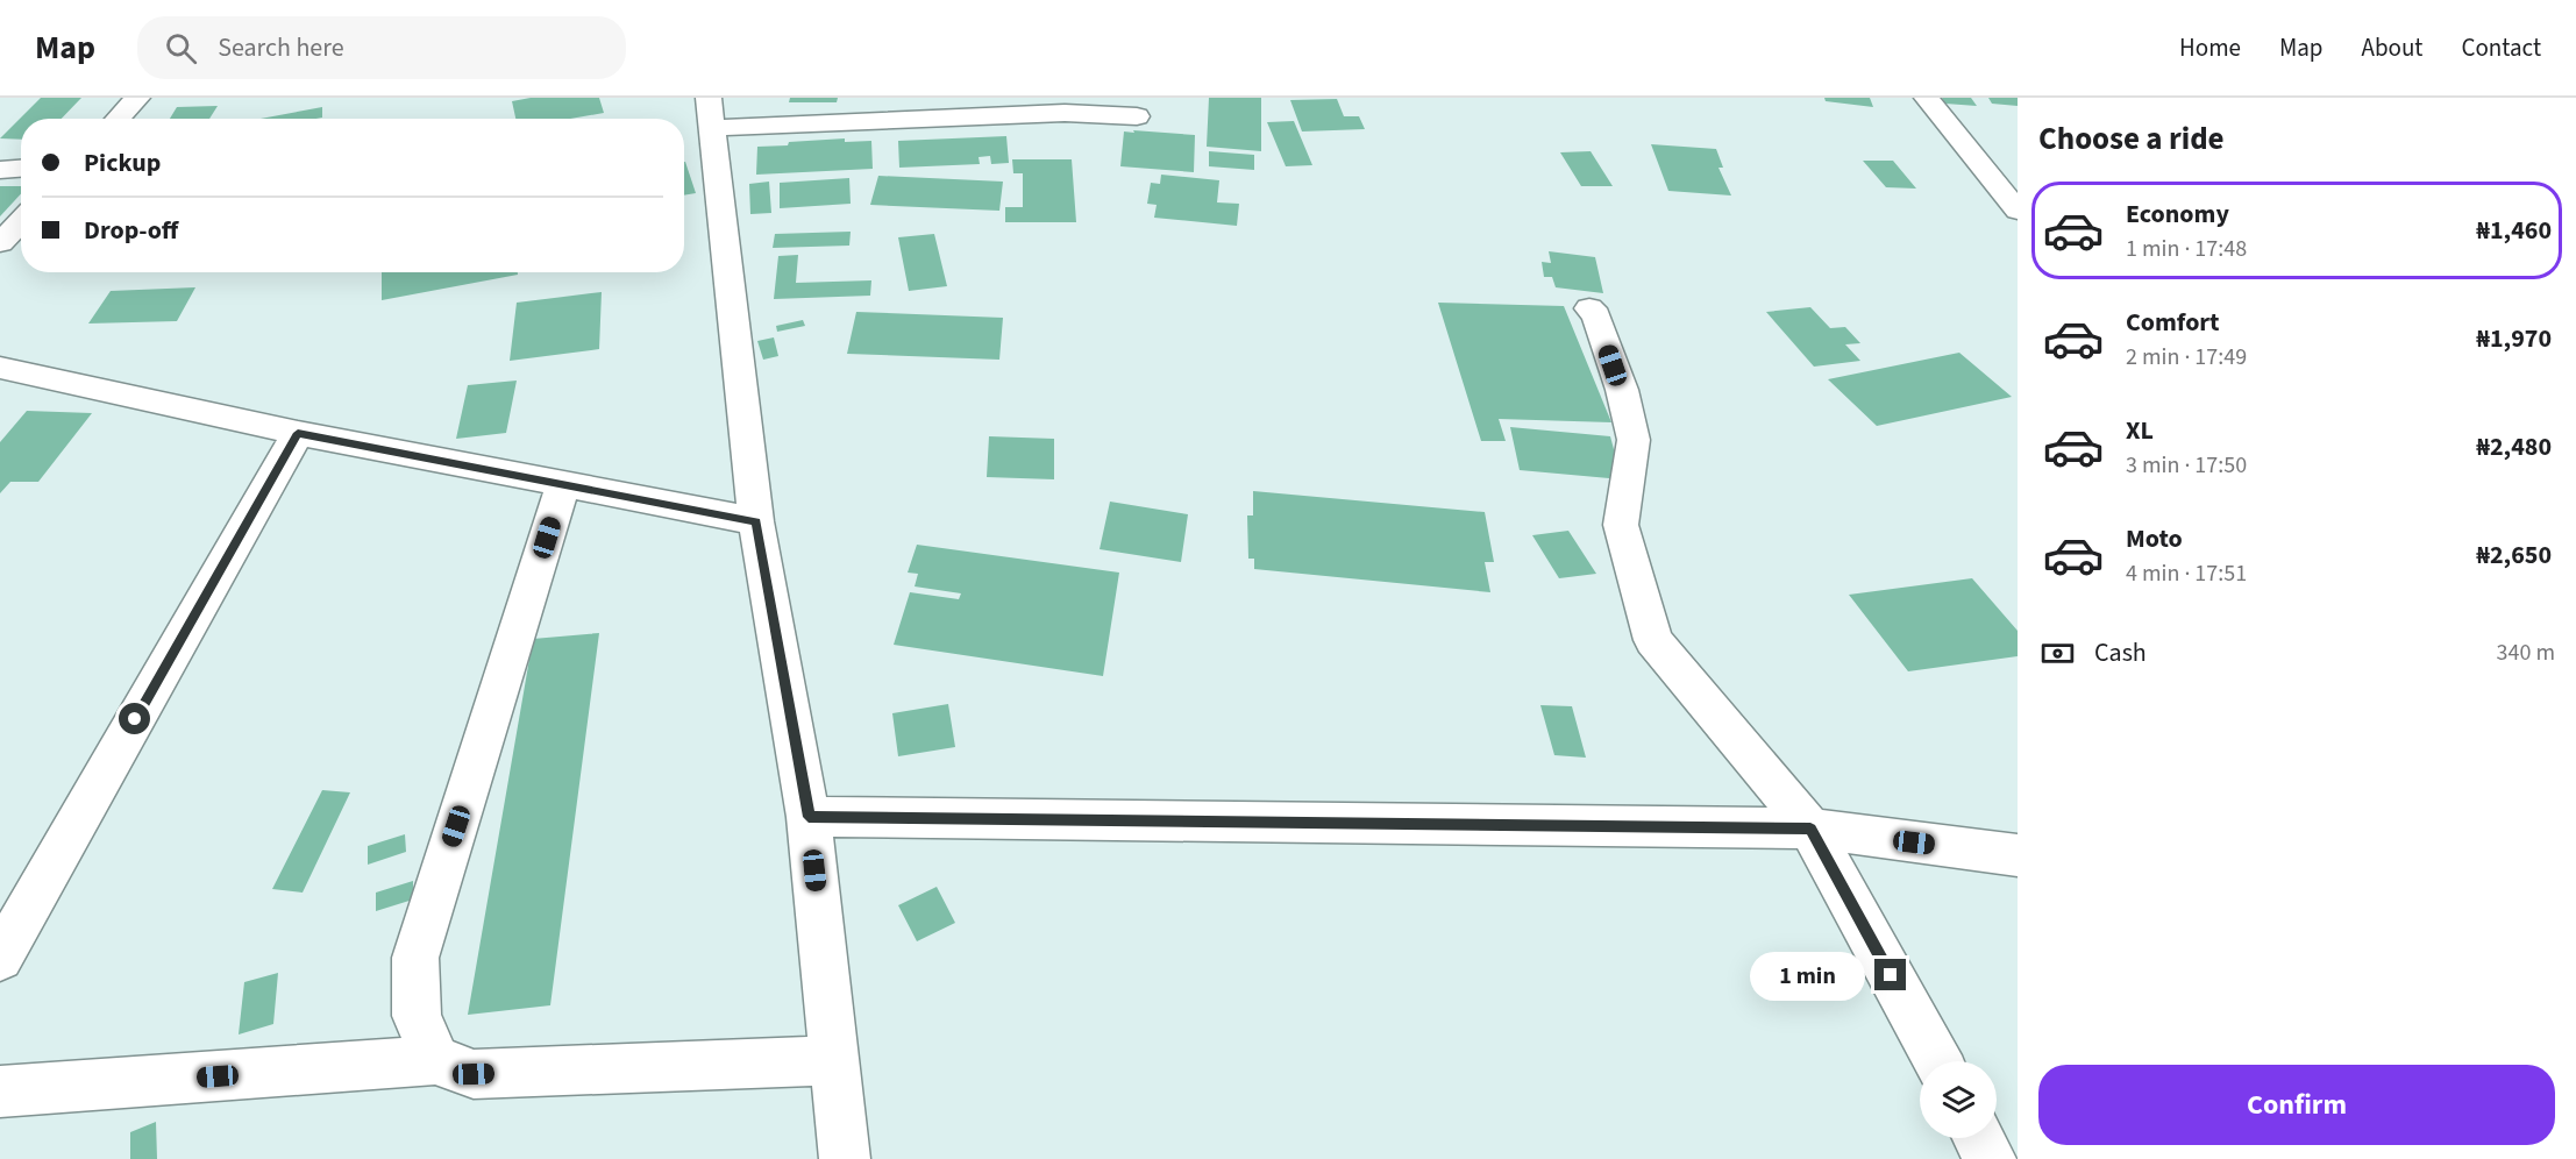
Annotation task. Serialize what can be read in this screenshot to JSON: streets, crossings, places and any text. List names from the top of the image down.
{
  "page": {
    "header": "Map",
    "search": "Search here",
    "nav": [
      "Home",
      "Map",
      "About",
      "Contact"
    ],
    "heading": "Choose a ride",
    "banner": ["Pickup", "Drop-off"],
    "list": [
      {
        "name": "Economy",
        "note": "1 min · 17:48",
        "value": "₦1,460"
      },
      {
        "name": "Comfort",
        "note": "2 min · 17:49",
        "value": "₦1,970"
      },
      {
        "name": "XL",
        "note": "3 min · 17:50",
        "value": "₦2,480"
      },
      {
        "name": "Moto",
        "note": "4 min · 17:51",
        "value": "₦2,650"
      }
    ],
    "pay": ["Cash", "340 m"],
    "bubble": "1 min",
    "buttons": "Confirm"
  }
}
